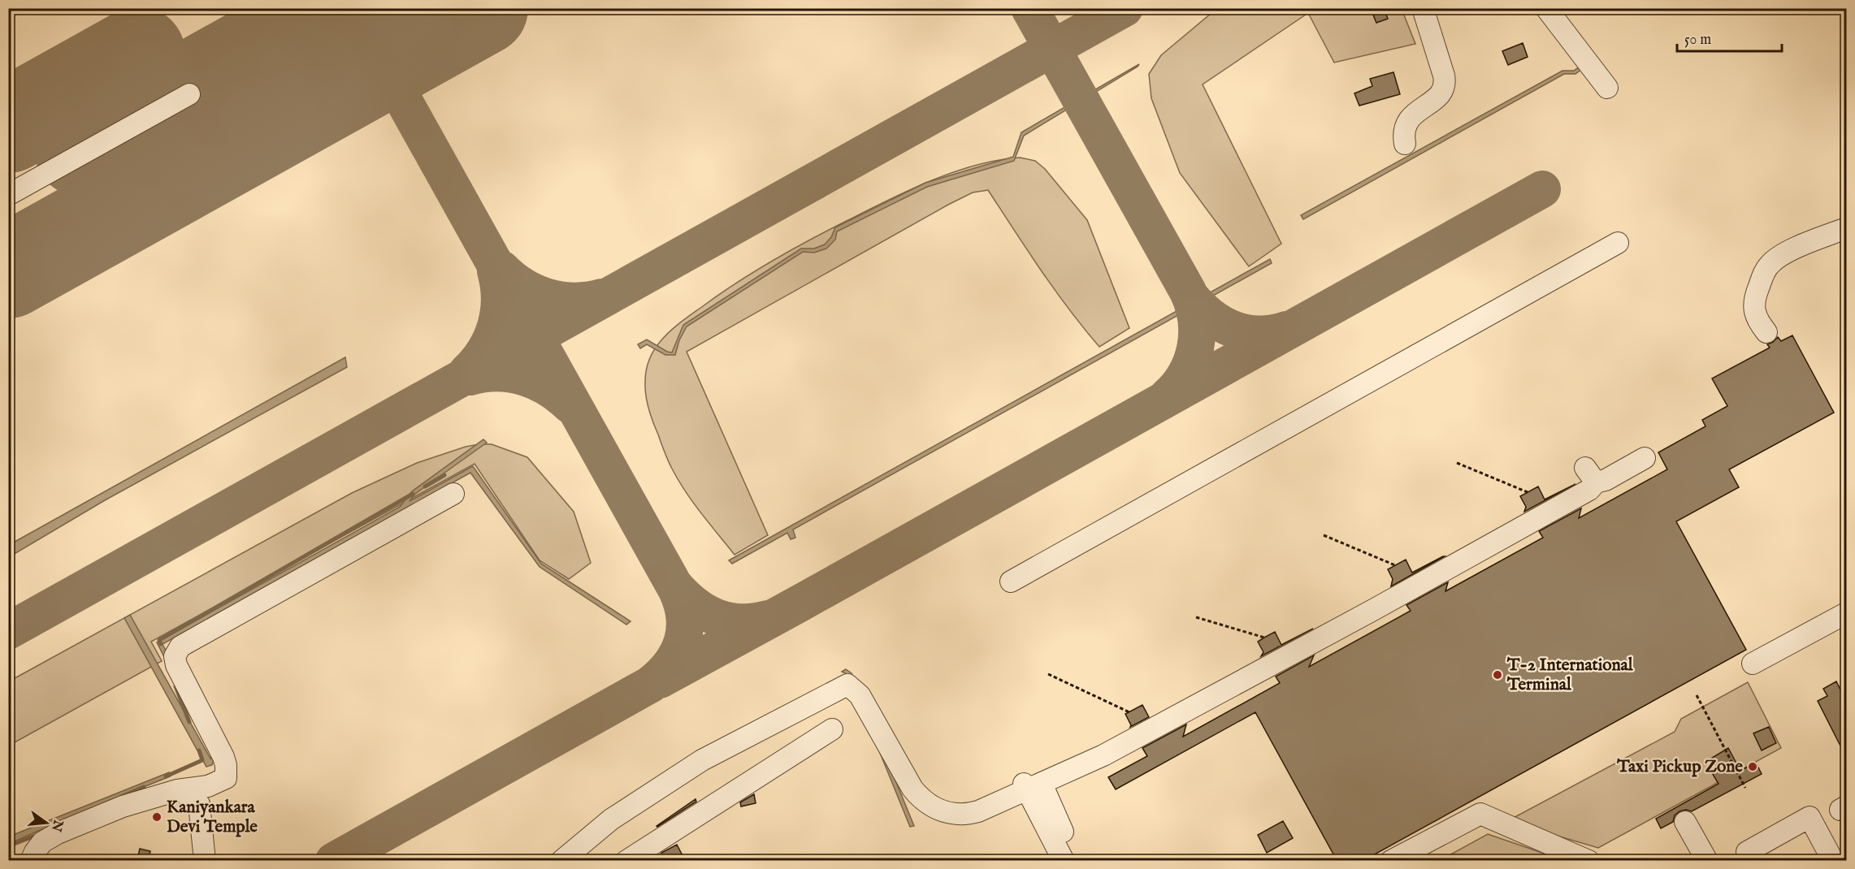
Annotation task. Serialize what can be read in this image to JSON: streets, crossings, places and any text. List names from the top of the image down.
{
  "places": ["T-2 International Terminal", "Taxi Pickup Zone", "Kaniyankara Devi Temple"],
  "scale_bar": "50 m",
  "north": "right"
}
